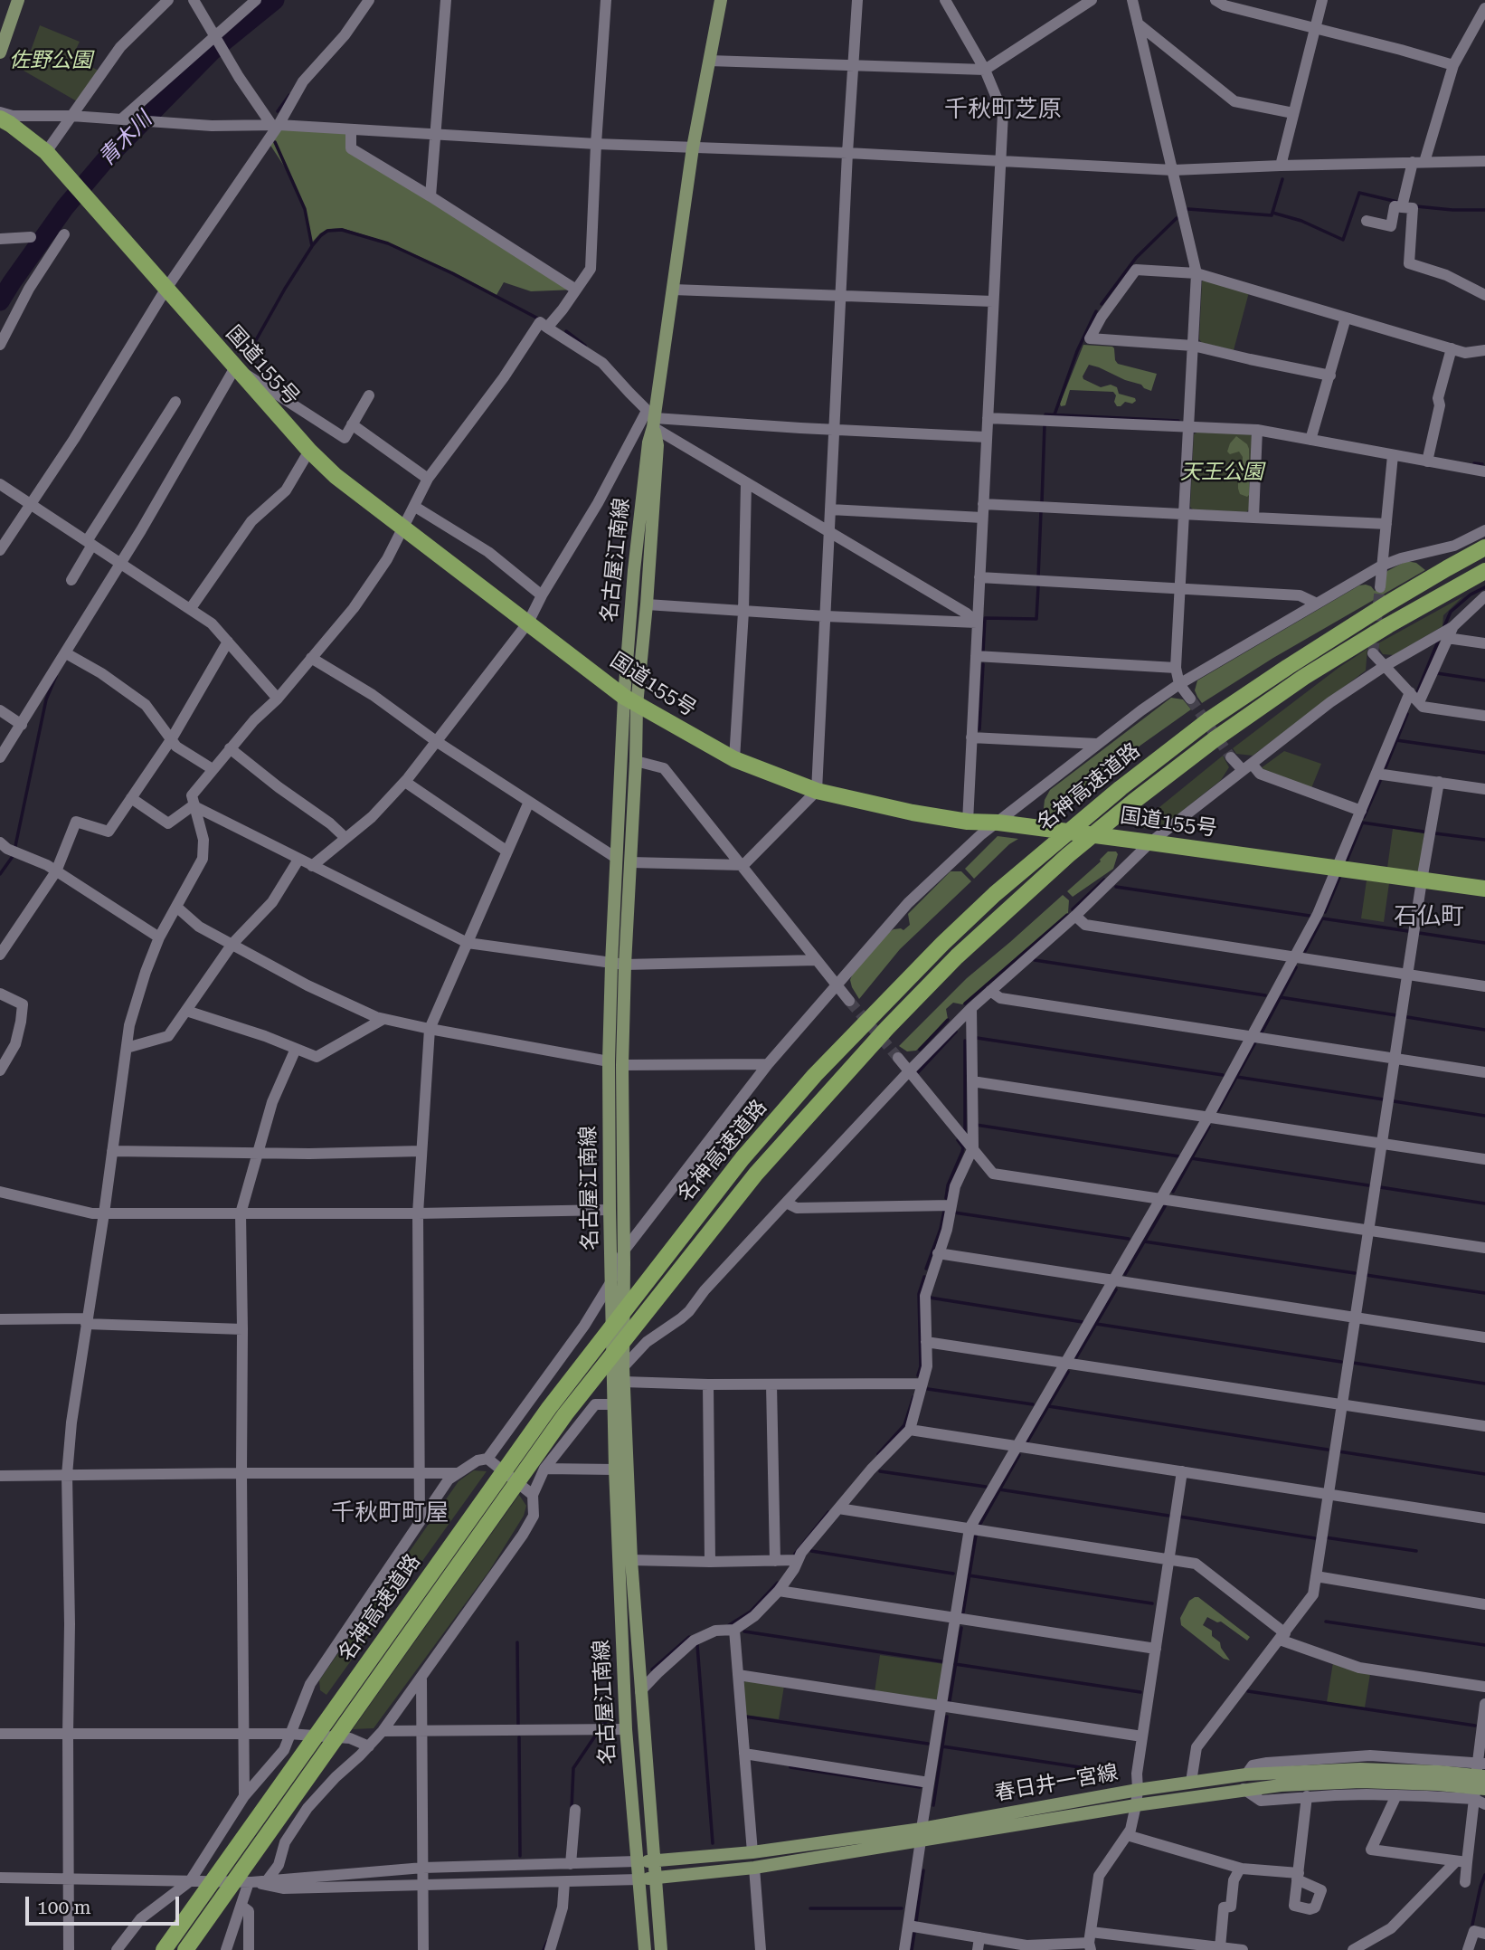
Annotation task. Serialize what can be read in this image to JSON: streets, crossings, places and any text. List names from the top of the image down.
{
  "streets": {
    "highway": ["国道155号", "名神高速道路"],
    "main road": ["名古屋江南線", "春日井一宮線"]
  },
  "crossings": [
    ["国道155号", "名古屋江南線"],
    ["名古屋江南線", "春日井一宮線"]
  ],
  "districts": ["千秋町芝原", "石仏町", "千秋町町屋"],
  "water": ["青木川"],
  "parks": ["佐野公園", "天王公園"],
  "scale_bar": "100 m"
}
